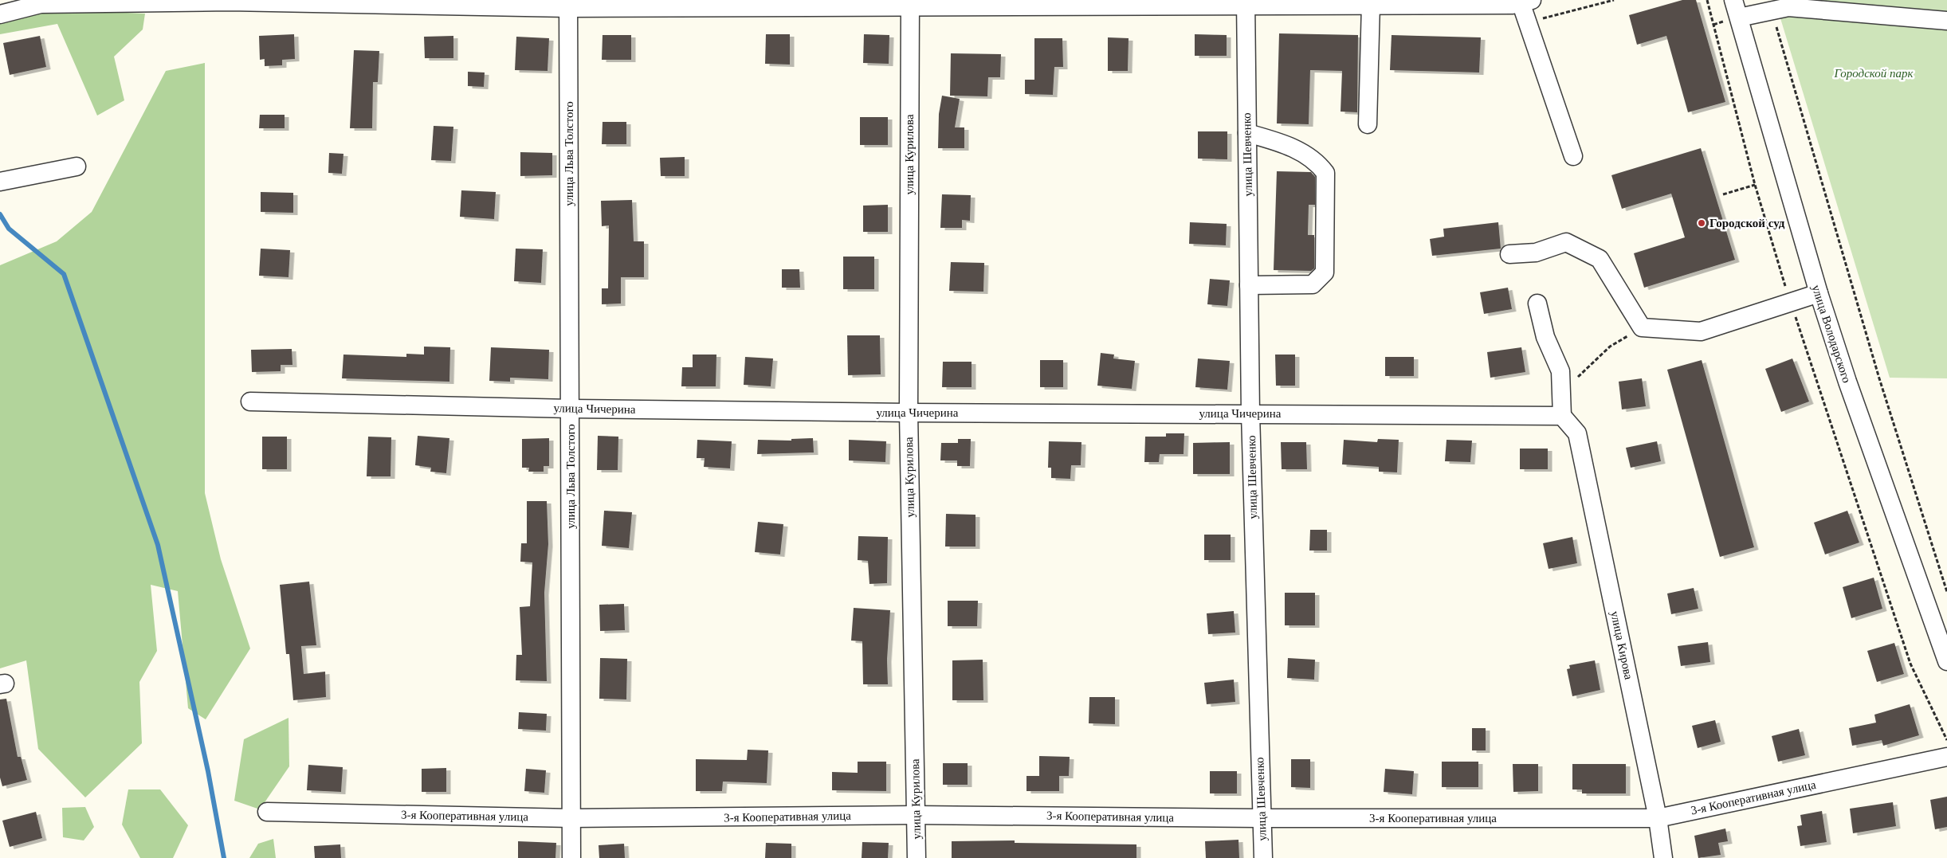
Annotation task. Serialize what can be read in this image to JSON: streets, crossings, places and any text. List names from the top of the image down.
{
  "streets": {
    "street": [
      "улица Льва Толстого",
      "улица Курилова",
      "улица Шевченко",
      "улица Володарского",
      "улица Чичерина",
      "улица Кирова",
      "3-я Кооперативная улица"
    ]
  },
  "crossings": [
    ["улица Льва Толстого", "улица Чичерина"],
    ["улица Льва Толстого", "3-я Кооперативная улица"],
    ["улица Курилова", "улица Чичерина"],
    ["улица Курилова", "3-я Кооперативная улица"],
    ["улица Шевченко", "улица Чичерина"],
    ["улица Шевченко", "3-я Кооперативная улица"],
    ["улица Чичерина", "улица Кирова"],
    ["улица Кирова", "3-я Кооперативная улица"]
  ],
  "parks": ["Городской парк"],
  "places": ["Городской суд"]
}
